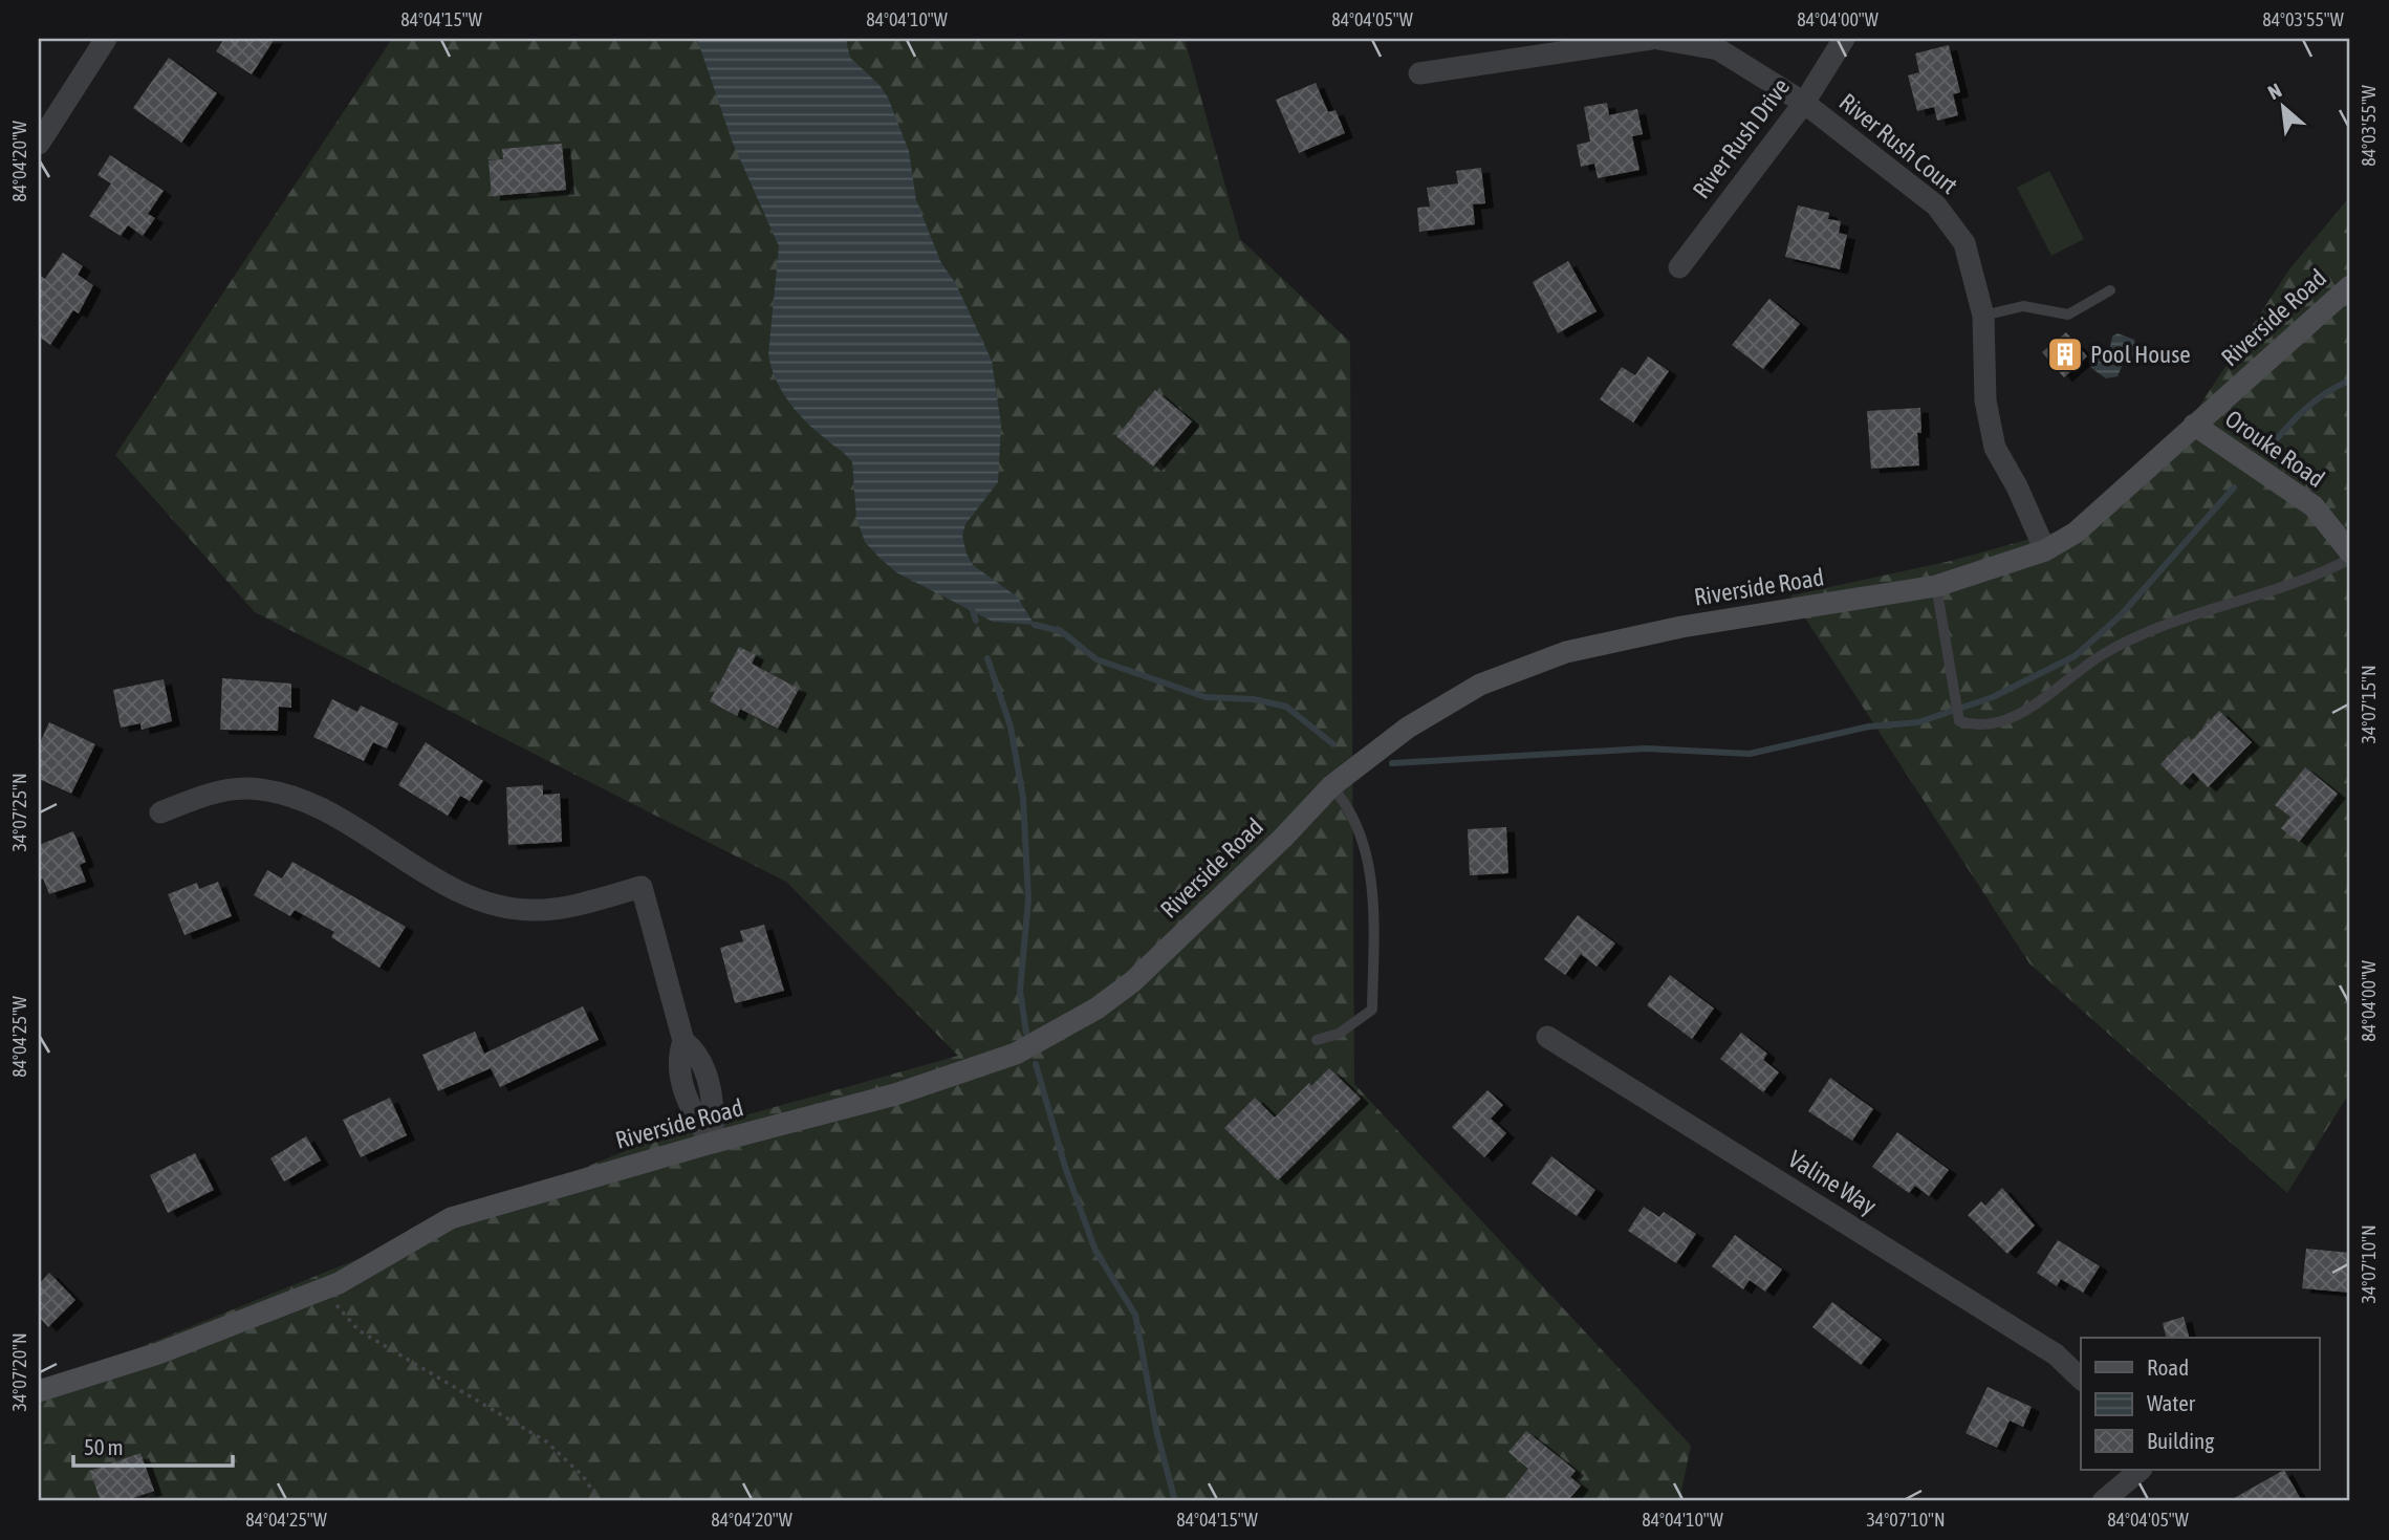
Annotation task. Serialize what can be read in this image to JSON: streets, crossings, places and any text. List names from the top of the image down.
{
  "streets": {
    "street": [
      "River Rush Drive",
      "River Rush Court",
      "Riverside Road",
      "Orouke Road",
      "Valine Way"
    ]
  },
  "crossings": [
    ["River Rush Drive", "River Rush Court"],
    ["River Rush Court", "Riverside Road"],
    ["Riverside Road", "Orouke Road"]
  ],
  "places": {
    "building": ["Pool House"]
  },
  "legend": ["Road", "Water", "Building"],
  "scale_bar": "50 m",
  "north": "top left",
  "coordinates": [
    "84°04'15\"W",
    "84°04'10\"W",
    "84°04'05\"W",
    "84°04'00\"W",
    "84°03'55\"W",
    "84°04'20\"W",
    "34°07'15\"N",
    "34°07'25\"N",
    "84°04'25\"W",
    "34°07'10\"N",
    "34°07'20\"N"
  ]
}
